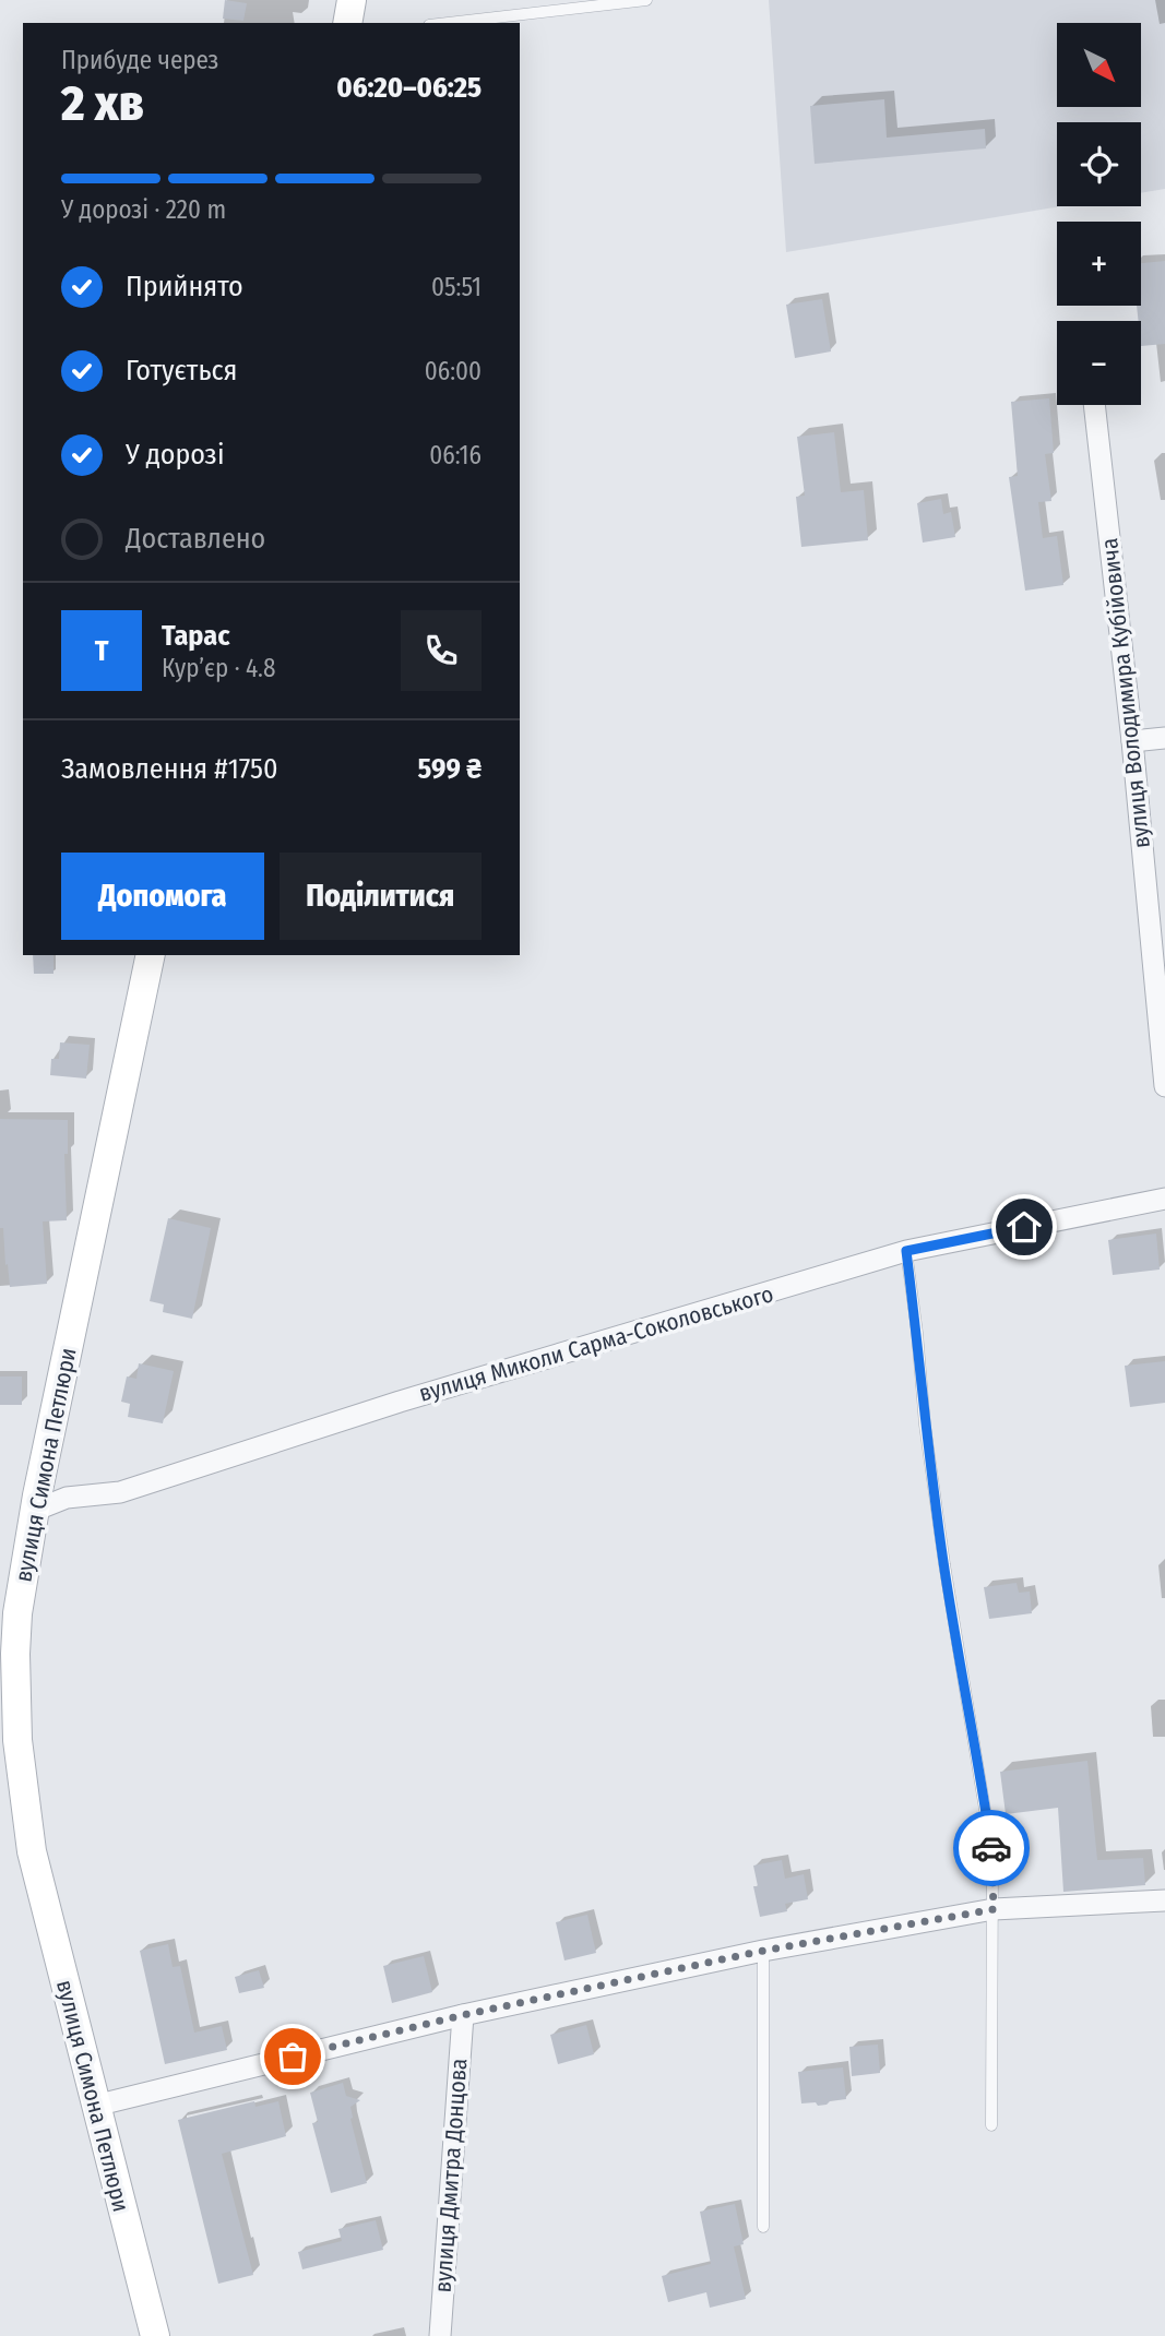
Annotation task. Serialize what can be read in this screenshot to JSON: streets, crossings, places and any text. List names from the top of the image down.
{
  "streets": {
    "street": [
      "вулиця Володимира Кубійовича",
      "вулиця Миколи Сарма-Соколовського",
      "вулиця Симона Петлюри",
      "вулиця Дмитра Донцова"
    ]
  },
  "crossings": [
    ["вулиця Миколи Сарма-Соколовського", "вулиця Симона Петлюри"]
  ],
  "north": "bottom right",
  "page": {
    "map_buttons": ["+", "−"],
    "heading": ["2 хв", "Прибуде через", "06:20–06:25"],
    "panel": [
      "Тарас",
      "Кур’єр · 4.8",
      "Замовлення #1750",
      "599 ₴"
    ],
    "bar": "У дорозі · 220 m",
    "list": [
      ["Прийнято", "05:51"],
      ["Готується", "06:00"],
      ["У дорозі", "06:16"],
      "Доставлено"
    ],
    "round": "Т",
    "buttons": ["Допомога", "Поділитися"]
  }
}
